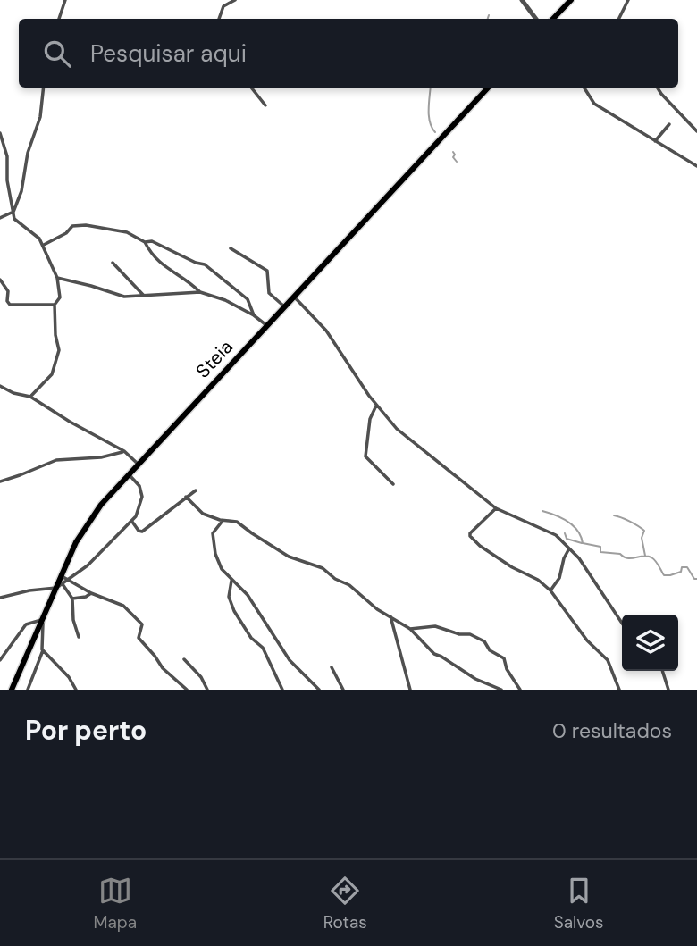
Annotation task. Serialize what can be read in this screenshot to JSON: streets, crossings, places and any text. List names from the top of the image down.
{
  "streets": {
    "main road": ["Steia"]
  },
  "page": {
    "search": "Pesquisar aqui",
    "heading": ["Por perto", "0 resultados"],
    "nav": ["Mapa", "Rotas", "Salvos"]
  }
}
